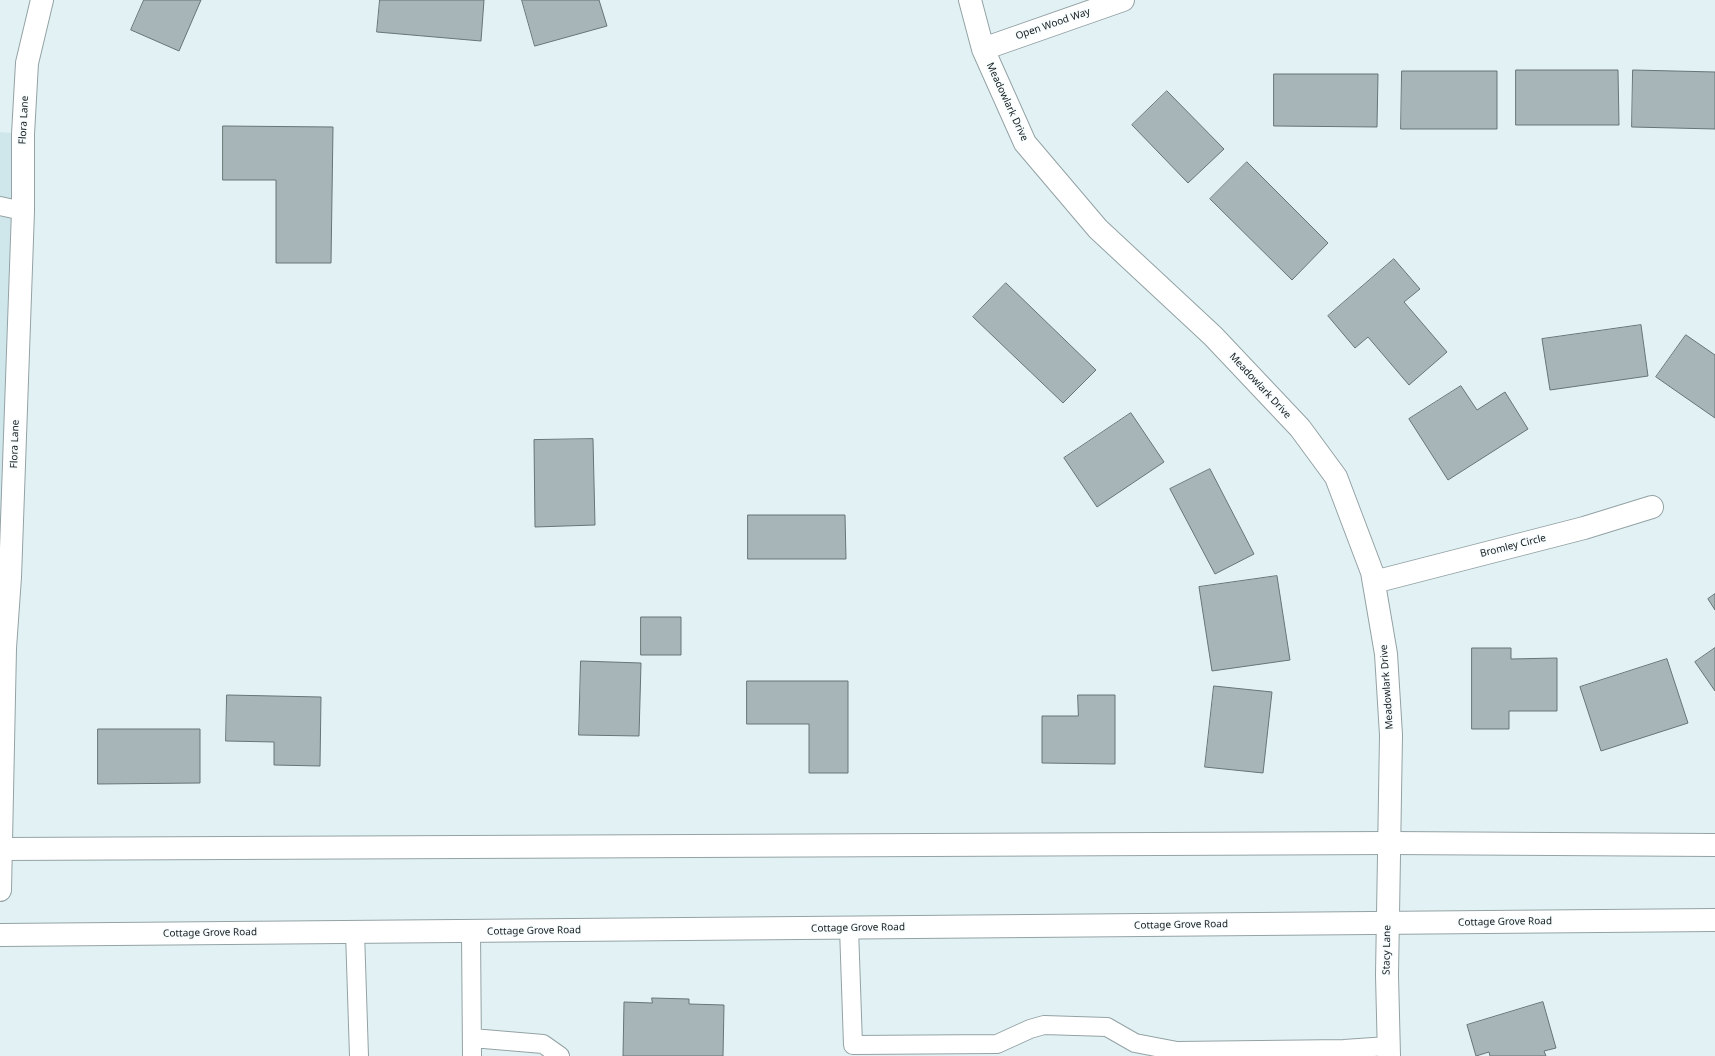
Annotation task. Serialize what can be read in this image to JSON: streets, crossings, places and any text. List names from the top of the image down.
{
  "streets": {
    "main road": [
      "Open Wood Way",
      "Meadowlark Drive",
      "Flora Lane",
      "Bromley Circle",
      "Cottage Grove Road",
      "Stacy Lane"
    ]
  },
  "crossings": [
    ["Open Wood Way", "Meadowlark Drive"],
    ["Meadowlark Drive", "Bromley Circle"],
    ["Meadowlark Drive", "Stacy Lane"],
    ["Cottage Grove Road", "Stacy Lane"]
  ]
}
